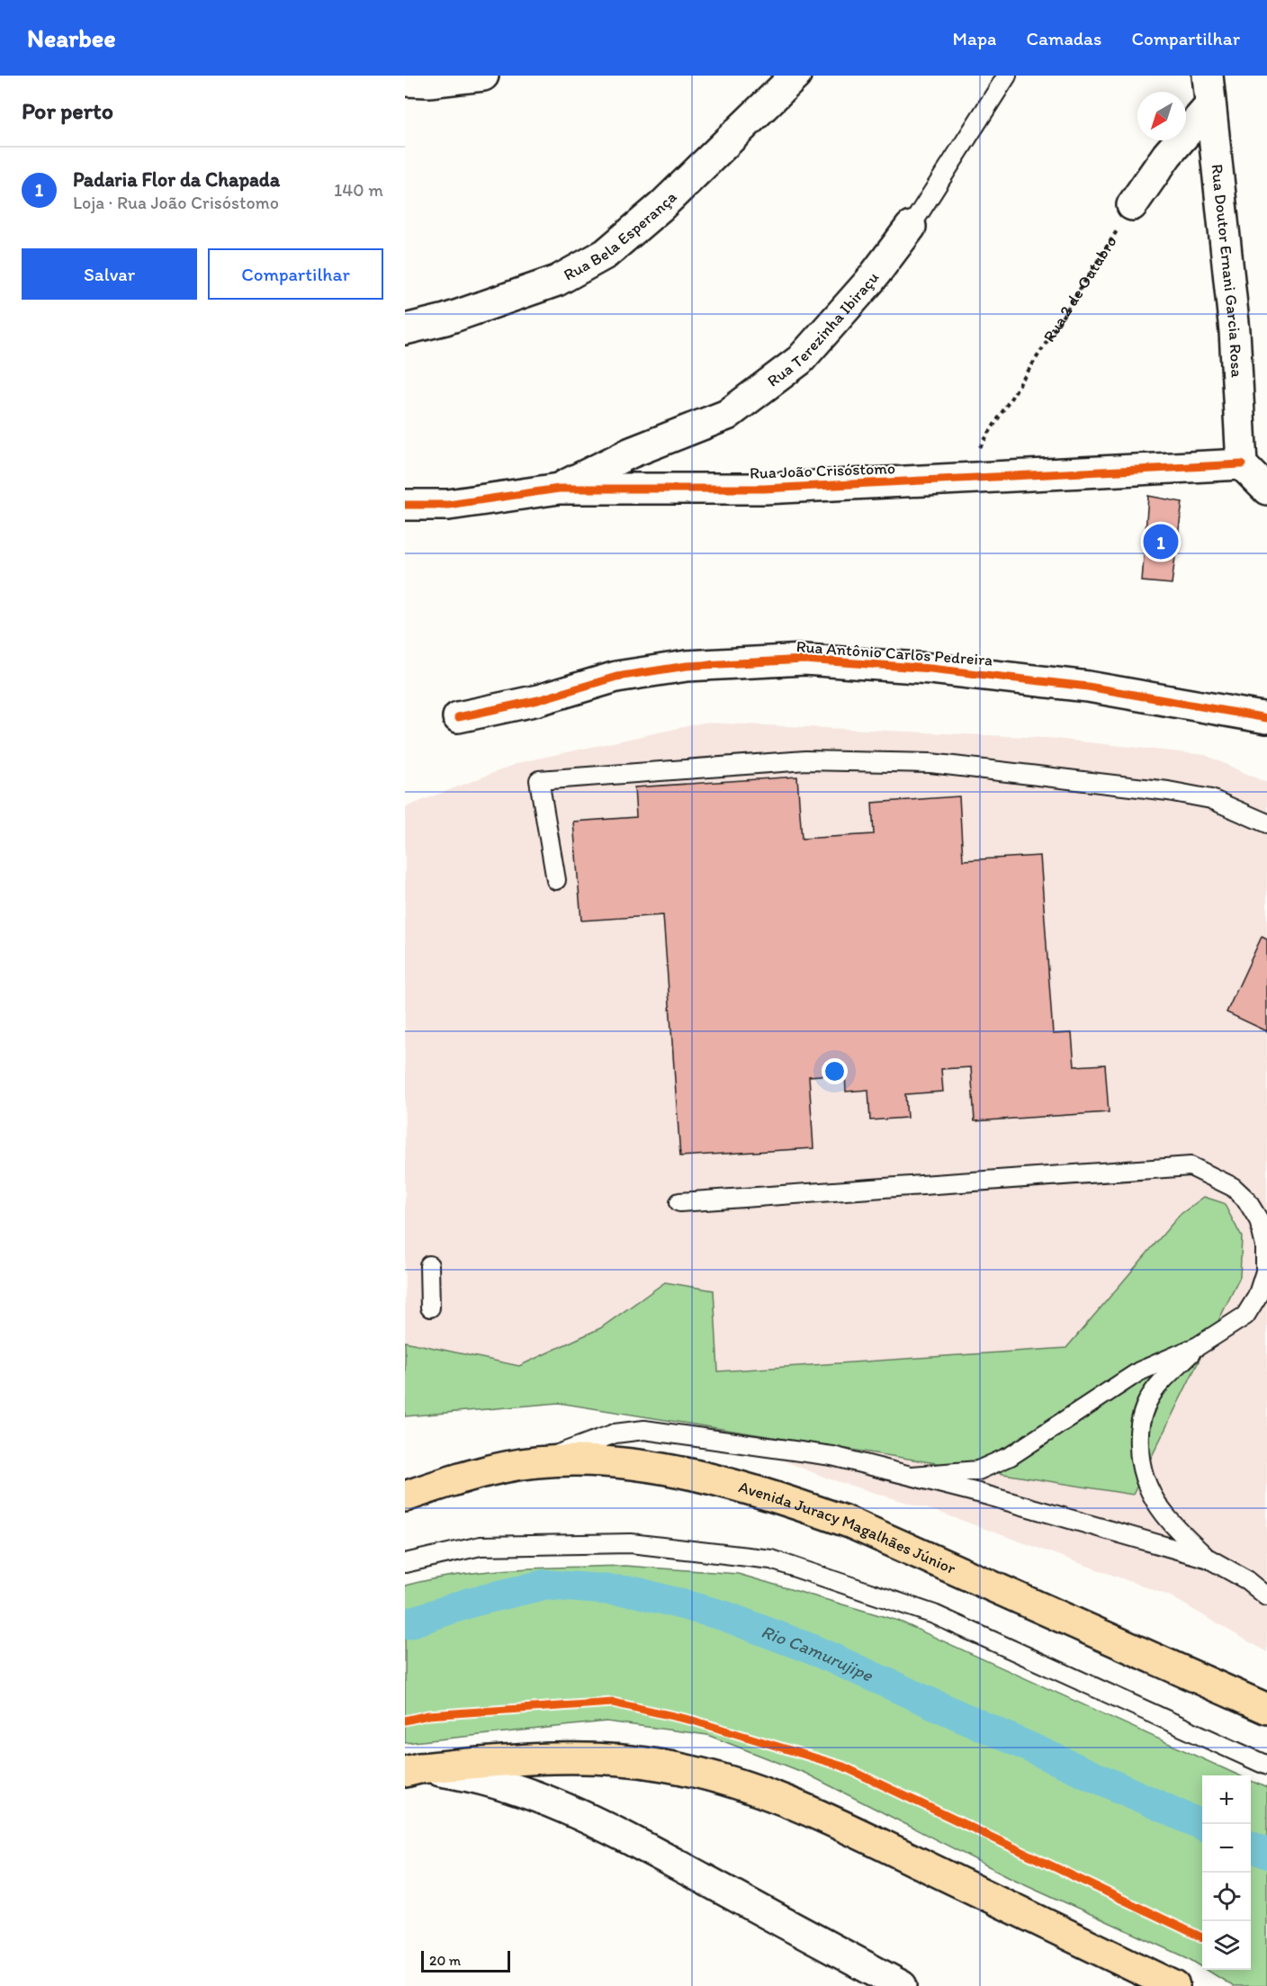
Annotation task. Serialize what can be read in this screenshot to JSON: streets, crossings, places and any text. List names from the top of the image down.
{
  "streets": {
    "main road": ["Avenida Juracy Magalhães Júnior"],
    "street": [
      "Rua Bela Esperança",
      "Rua Doutor Ernani Garcia Rosa",
      "Rua Terezinha Ibiraçu",
      "Rua João Crisóstomo",
      "Rua Antônio Carlos Pedreira"
    ],
    "path": ["Rua 2 de Outubro"]
  },
  "crossings": [
    ["Rua Doutor Ernani Garcia Rosa", "Rua João Crisóstomo"],
    ["Rua 2 de Outubro", "Rua João Crisóstomo"],
    ["Rua Terezinha Ibiraçu", "Rua João Crisóstomo"]
  ],
  "water": ["Rio Camurujipe"],
  "scale_bar": "20 m",
  "north": "bottom left",
  "page": {
    "header": "Nearbee",
    "nav": ["Mapa", "Camadas", "Compartilhar"],
    "heading": "Por perto",
    "list": [
      {
        "mark": "1",
        "name": "Padaria Flor da Chapada",
        "note": "Loja · Rua João Crisóstomo",
        "value": "140 m"
      }
    ],
    "buttons": ["Salvar", "Compartilhar"],
    "pins": "1",
    "map_buttons": ["+", "−"],
    "scale": "20 m"
  }
}
